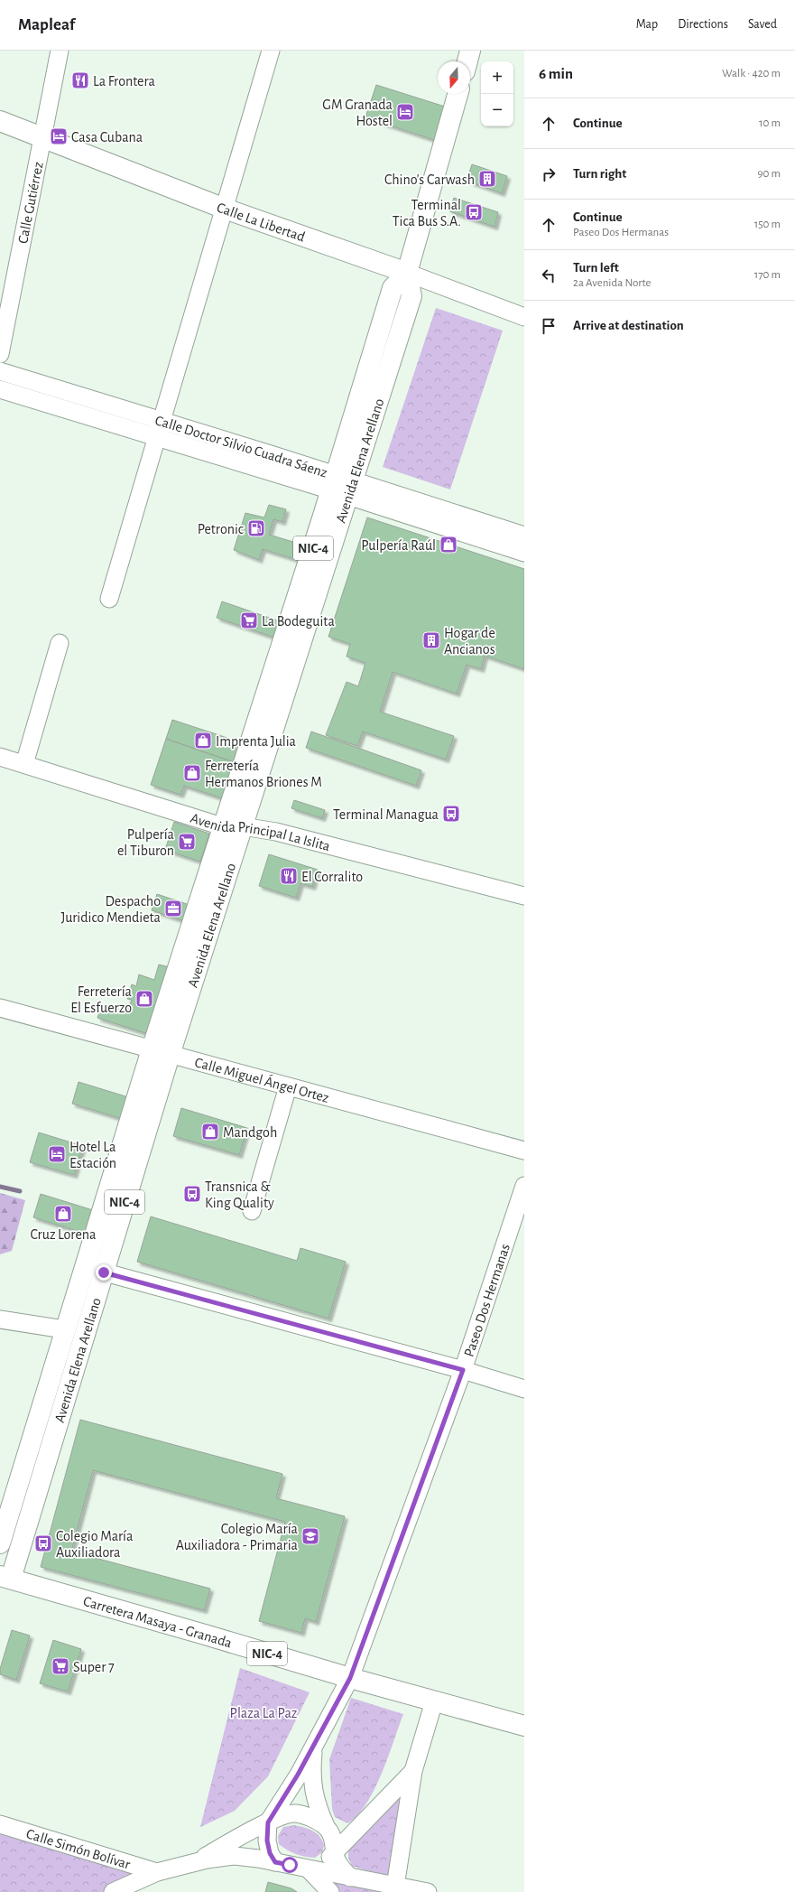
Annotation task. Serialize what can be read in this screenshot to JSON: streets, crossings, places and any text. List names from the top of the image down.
{
  "streets": {
    "main road": [
      "Calle La Libertad",
      "Avenida Elena Arellano",
      "NIC-4",
      "Carretera Masaya - Granada"
    ],
    "street": [
      "Calle Gutiérrez",
      "Calle Doctor Silvio Cuadra Sáenz",
      "Avenida Principal La Islita",
      "Calle Miguel Ángel Ortez",
      "Paseo Dos Hermanas",
      "Calle Simón Bolívar"
    ]
  },
  "crossings": [
    ["Calle Gutiérrez", "Calle La Libertad"],
    ["Calle La Libertad", "Avenida Elena Arellano"],
    ["Calle Doctor Silvio Cuadra Sáenz", "Avenida Elena Arellano"],
    ["Avenida Elena Arellano", "Avenida Principal La Islita"],
    ["Avenida Elena Arellano", "Calle Miguel Ángel Ortez"],
    ["Avenida Elena Arellano", "Carretera Masaya - Granada"],
    ["Paseo Dos Hermanas", "Carretera Masaya - Granada"]
  ],
  "parks": ["Plaza La Paz"],
  "places": {
    "restaurant": ["La Frontera", "El Corralito"],
    "hotel": ["GM Granada Hostel", "Casa Cubana", "Hotel La Estación"],
    "building": ["Chino's Carwash", "Hogar de Ancianos"],
    "bus stop": [
      "Terminal Tica Bus S.A.",
      "Terminal Managua",
      "Transnica & King Quality",
      "Colegio María Auxiliadora"
    ],
    "fuel station": ["Petronic"],
    "shop": [
      "Pulpería Raúl",
      "Imprenta Julia",
      "Ferretería Hermanos Briones M",
      "Ferretería El Esfuerzo",
      "Mandgoh",
      "Cruz Lorena"
    ],
    "supermarket": ["La Bodeguita", "Pulpería el Tiburon", "Super 7"],
    "office": ["Despacho Juridico Mendieta"],
    "school or university": ["Colegio María Auxiliadora - Primaria"]
  },
  "north": "bottom",
  "page": {
    "header": "Mapleaf",
    "nav": ["Map", "Directions", "Saved"],
    "heading": ["6 min", "Walk · 420 m"],
    "map_buttons": ["+", "−"],
    "list": [
      ["Continue", "10 m"],
      ["Turn right", "90 m"],
      ["Continue", "Paseo Dos Hermanas", "150 m"],
      ["Turn left", "2a Avenida Norte", "170 m"],
      "Arrive at destination"
    ]
  }
}
